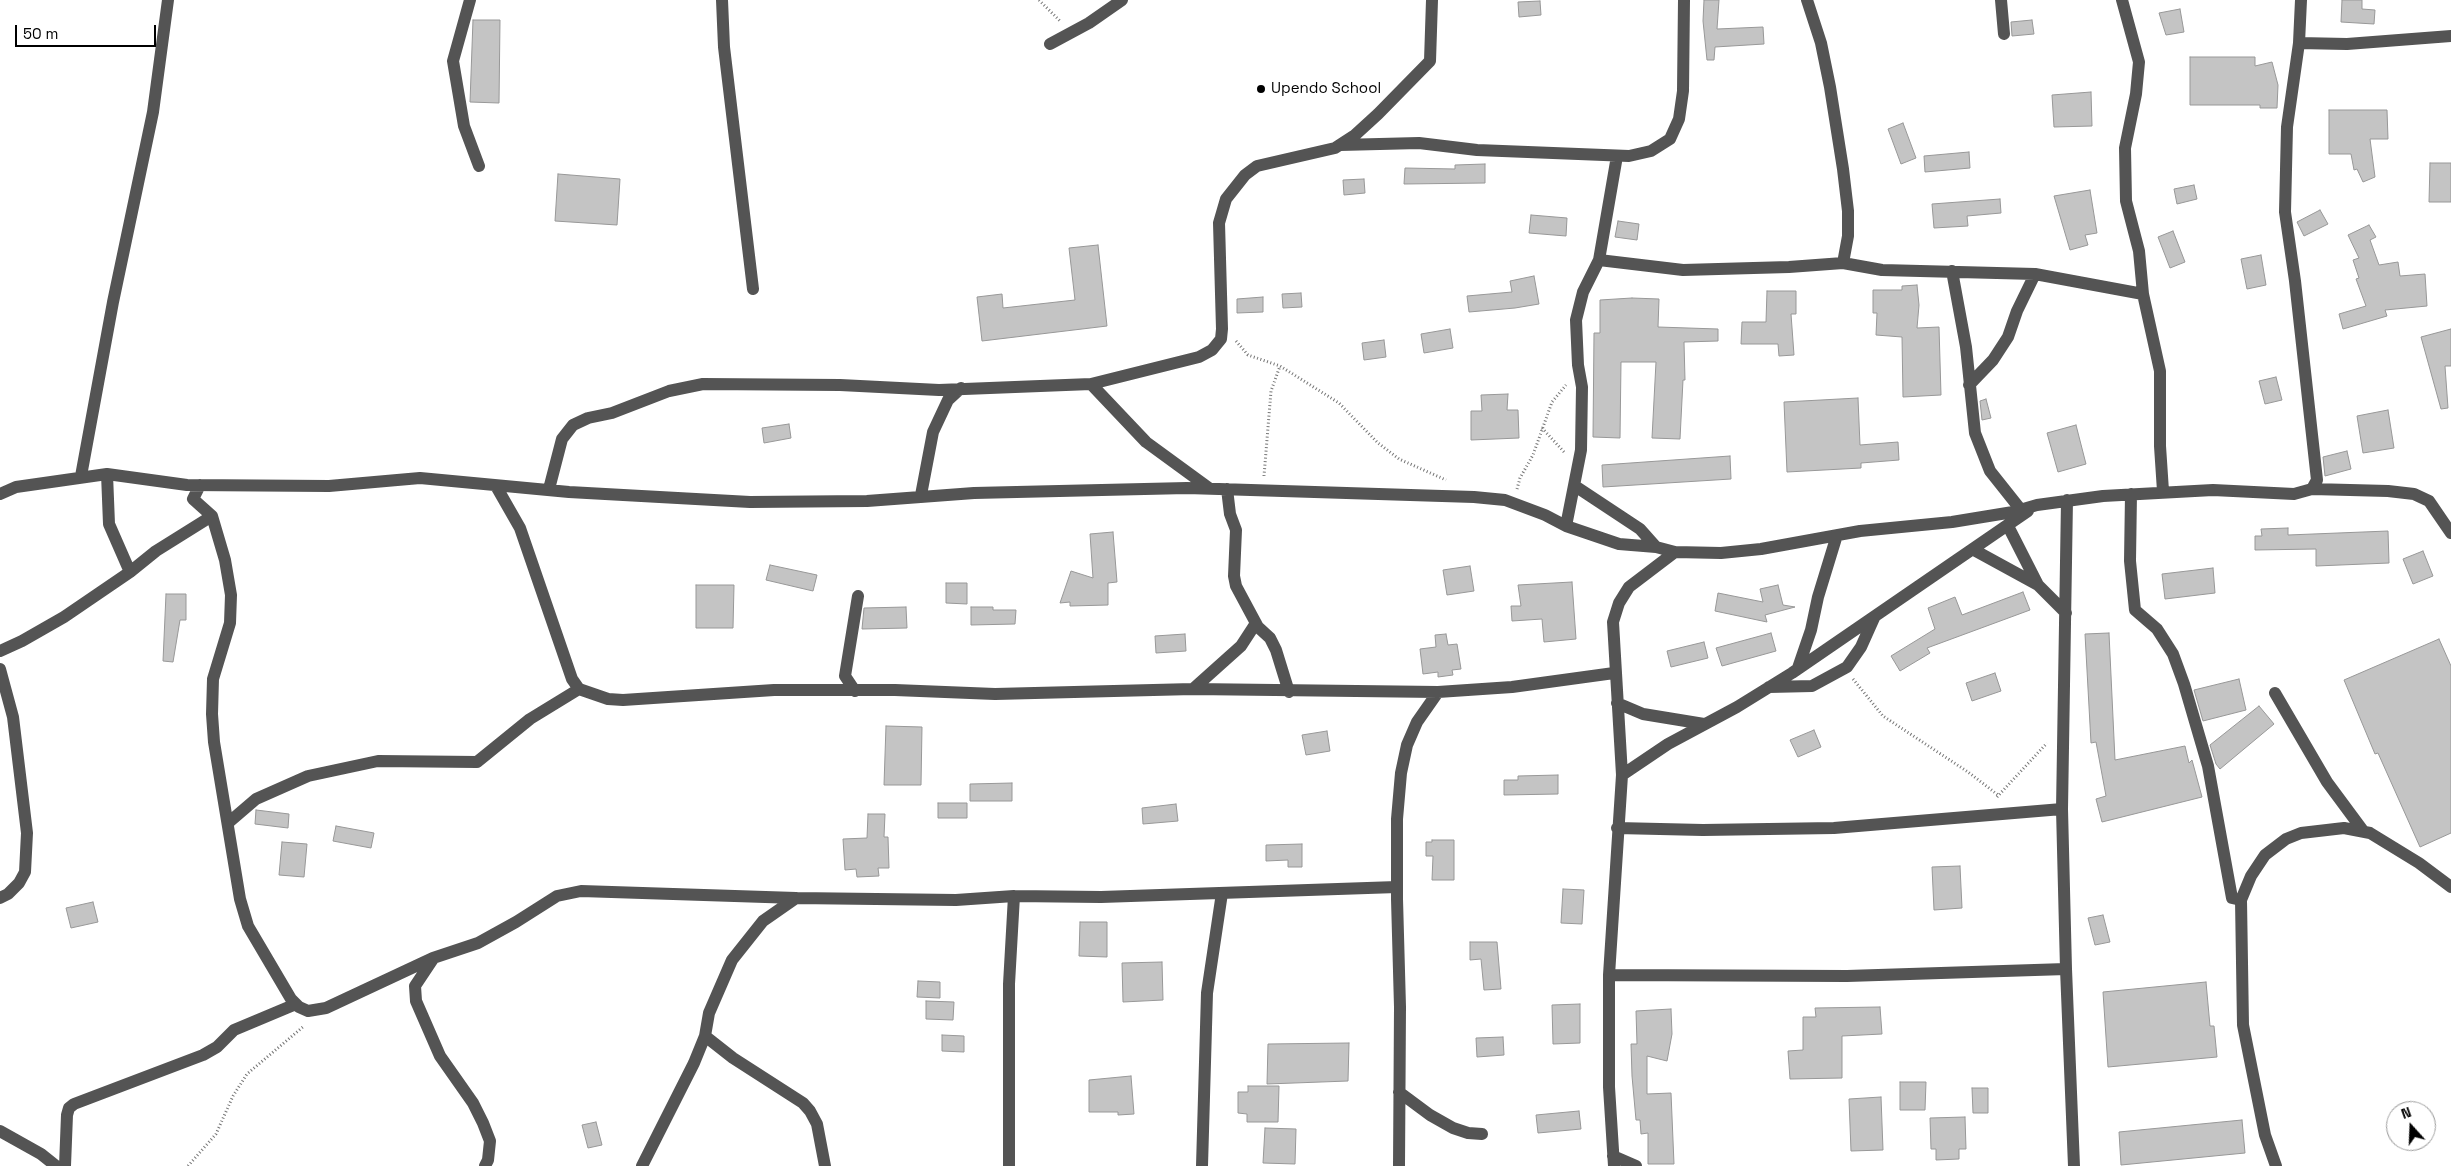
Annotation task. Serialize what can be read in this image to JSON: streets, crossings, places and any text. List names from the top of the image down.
{
  "places": ["Upendo School"],
  "scale_bar": "50 m",
  "north": "top"
}
